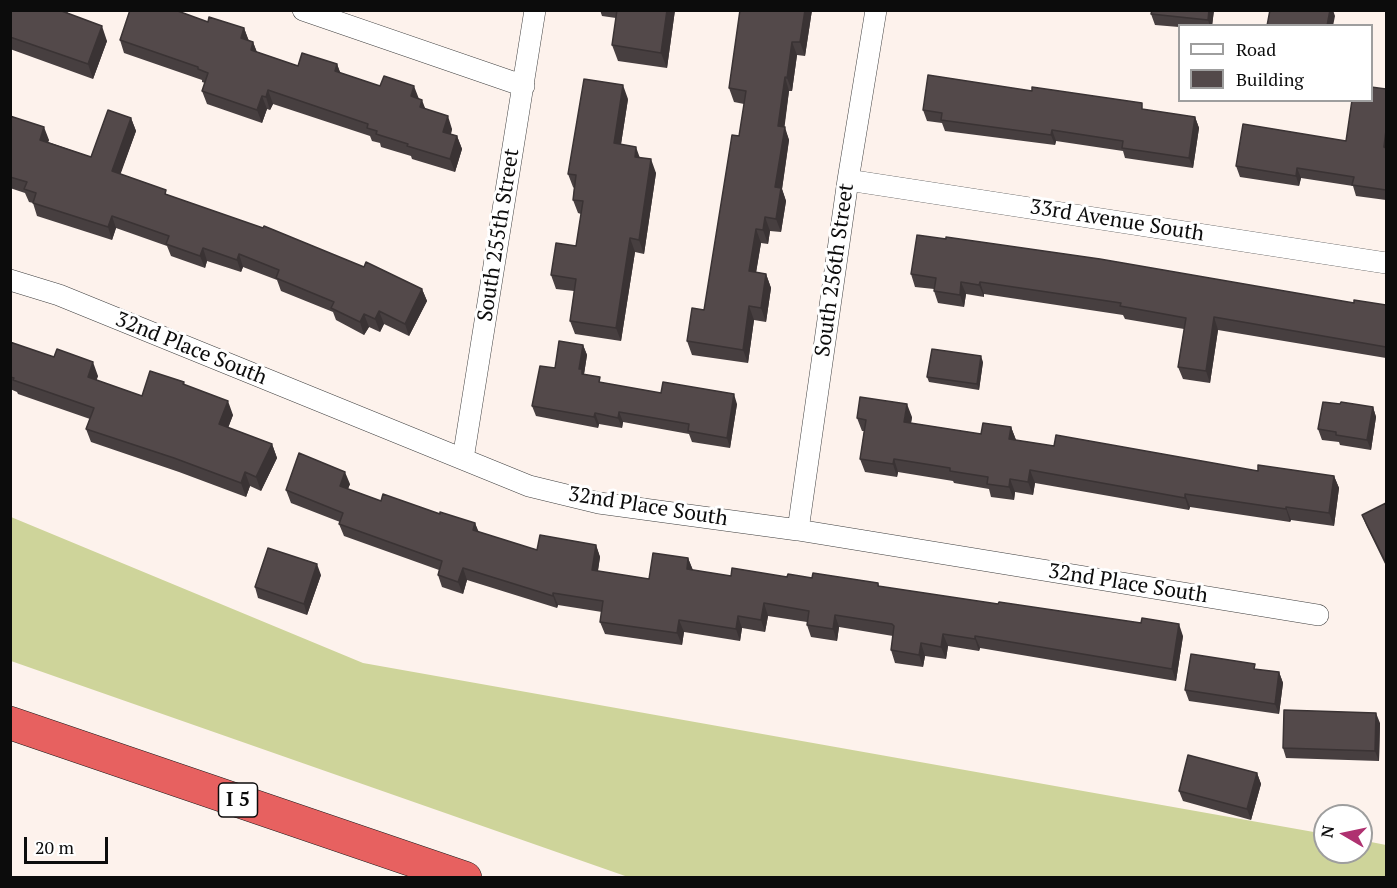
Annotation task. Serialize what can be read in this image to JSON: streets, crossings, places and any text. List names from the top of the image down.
{
  "streets": {
    "highway": ["I 5"],
    "street": [
      "33rd Avenue South",
      "South 255th Street",
      "South 256th Street",
      "32nd Place South"
    ]
  },
  "crossings": [
    ["33rd Avenue South", "South 256th Street"],
    ["South 255th Street", "32nd Place South"],
    ["South 256th Street", "32nd Place South"]
  ],
  "legend": ["Road", "Building"],
  "scale_bar": "20 m",
  "north": "left"
}
